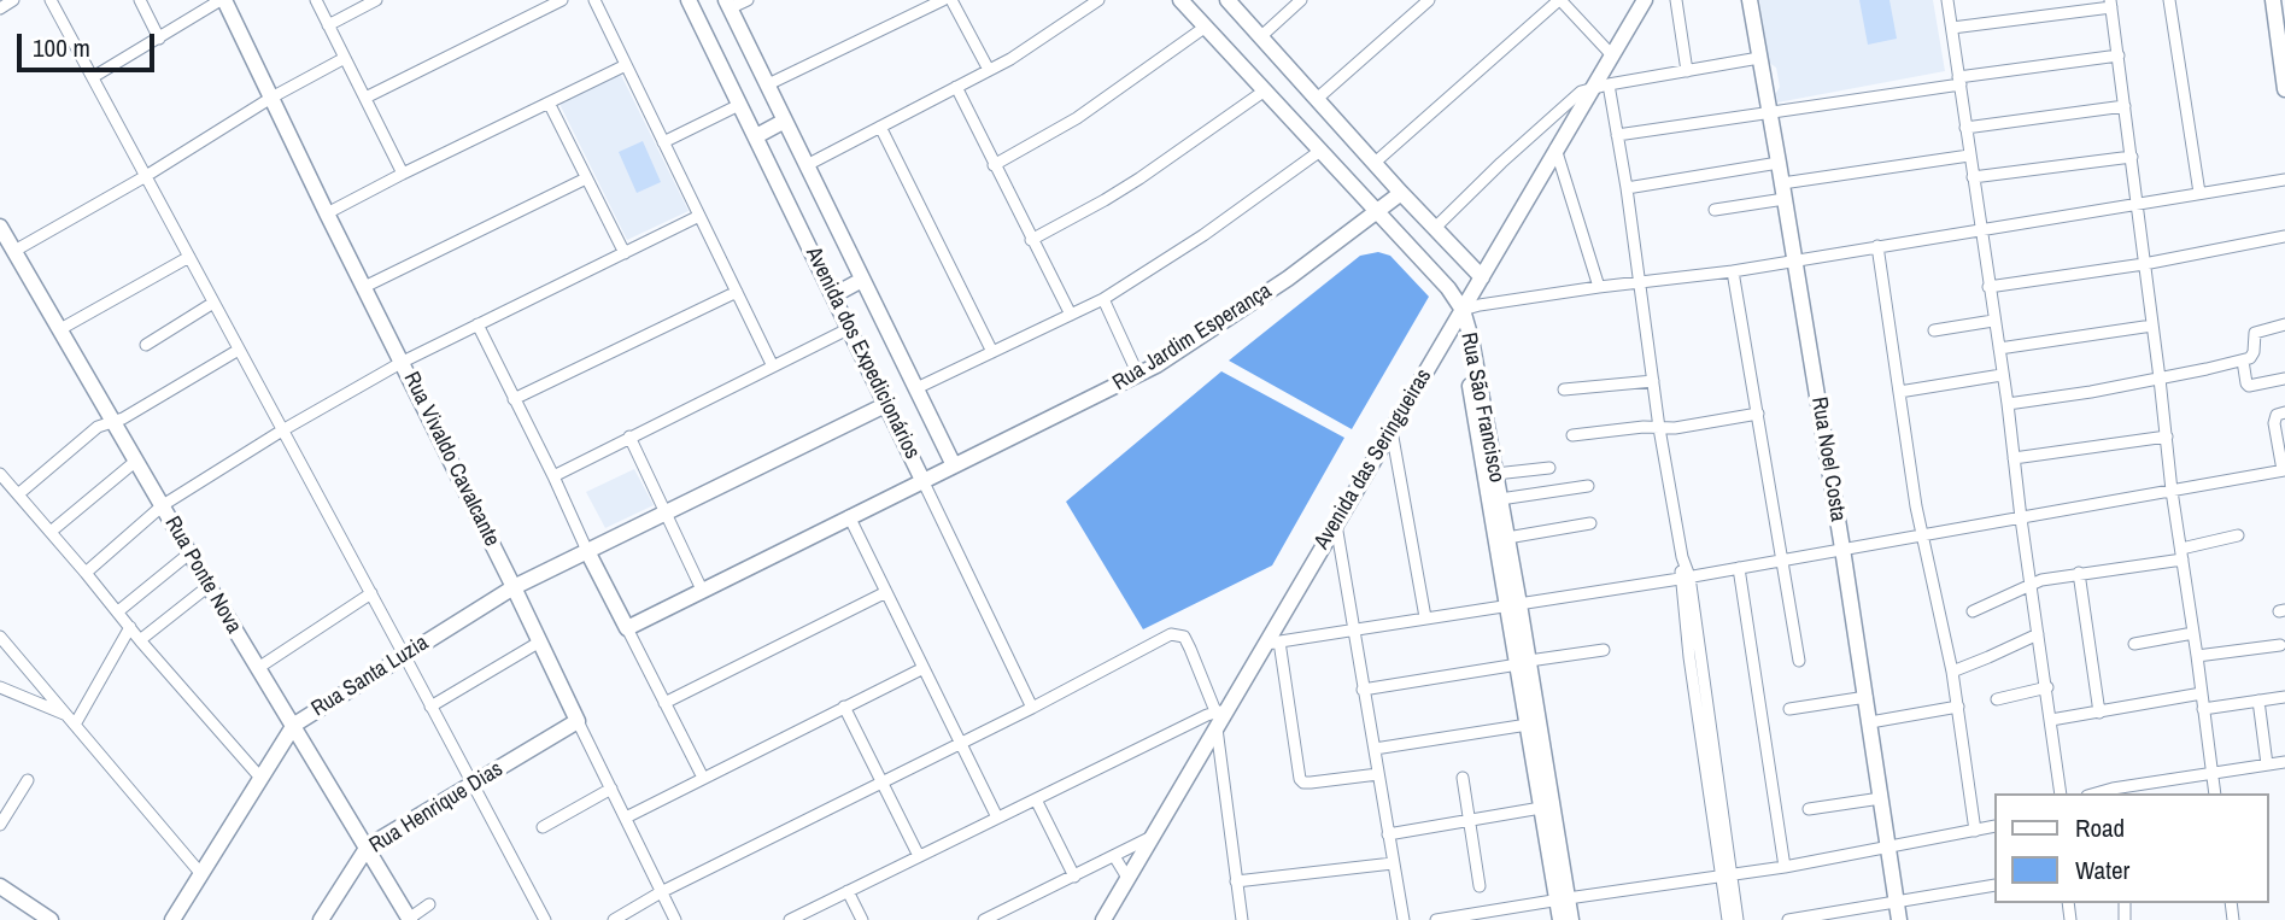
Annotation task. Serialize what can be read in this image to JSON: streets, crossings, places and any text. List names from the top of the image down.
{
  "streets": {
    "street": [
      "Rua Jardim Esperança",
      "Avenida dos Expedicionários",
      "Rua São Francisco",
      "Rua Vivaldo Cavalcante",
      "Avenida das Seringueiras",
      "Rua Noel Costa",
      "Rua Ponte Nova",
      "Rua Santa Luzia",
      "Rua Henrique Dias"
    ]
  },
  "crossings": [
    ["Rua Jardim Esperança", "Avenida dos Expedicionários"],
    ["Avenida dos Expedicionários", "Rua Santa Luzia"],
    ["Rua São Francisco", "Avenida das Seringueiras"],
    ["Rua Vivaldo Cavalcante", "Rua Santa Luzia"],
    ["Rua Vivaldo Cavalcante", "Rua Henrique Dias"],
    ["Rua Ponte Nova", "Rua Santa Luzia"],
    ["Rua Ponte Nova", "Rua Henrique Dias"]
  ],
  "legend": ["Road", "Water"],
  "scale_bar": "100 m"
}
